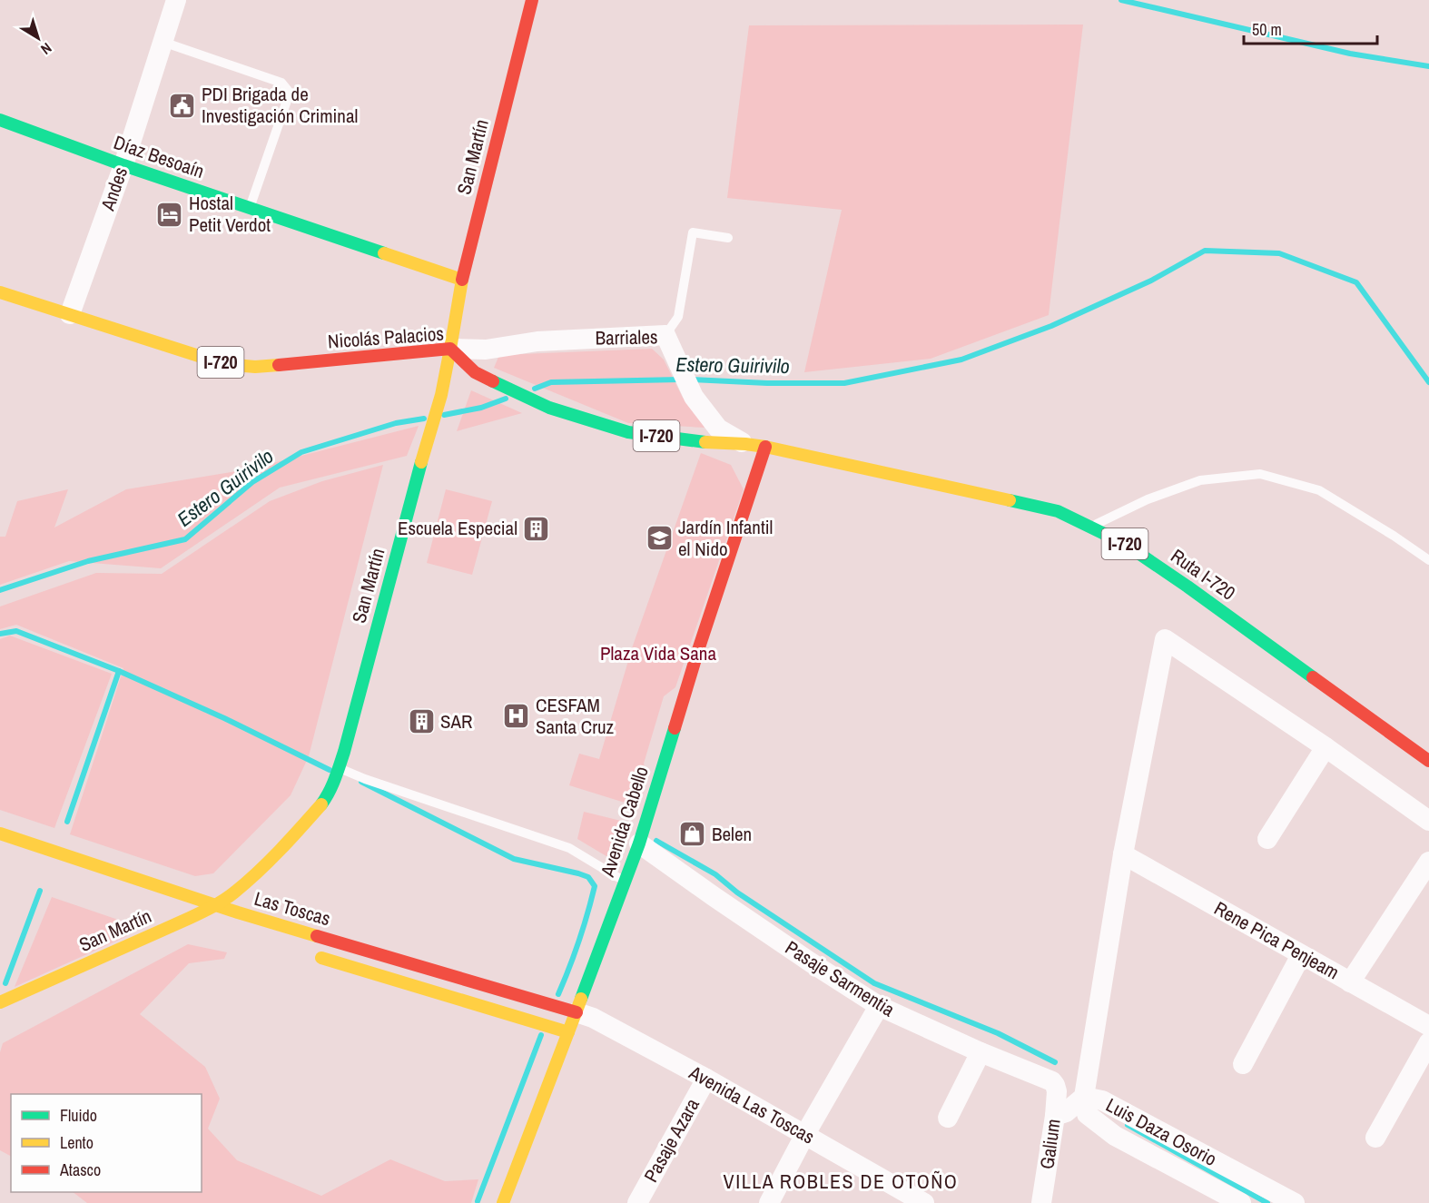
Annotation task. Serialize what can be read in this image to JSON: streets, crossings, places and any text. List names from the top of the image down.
{
  "streets": {
    "street": [
      "Díaz Besoaín",
      "San Martín",
      "Andes",
      "Nicolás Palacios",
      "Barriales",
      "I-720",
      "Ruta I-720",
      "Avenida Cabello",
      "Las Toscas",
      "Rene Pica Penjeam",
      "Pasaje Sarmentia",
      "Avenida Las Toscas",
      "Luis Daza Osorio",
      "Pasaje Azara",
      "Galium"
    ]
  },
  "crossings": [
    ["Díaz Besoaín", "San Martín"],
    ["Díaz Besoaín", "Andes"],
    ["San Martín", "Nicolás Palacios"],
    ["San Martín", "Barriales"],
    ["San Martín", "Las Toscas"],
    ["Andes", "Nicolás Palacios"],
    ["Nicolás Palacios", "Barriales"],
    ["Nicolás Palacios", "Ruta I-720"],
    ["Nicolás Palacios", "Avenida Cabello"],
    ["Ruta I-720", "Avenida Cabello"],
    ["Avenida Cabello", "Las Toscas"],
    ["Avenida Cabello", "Pasaje Sarmentia"],
    ["Avenida Cabello", "Avenida Las Toscas"],
    ["Las Toscas", "Avenida Las Toscas"],
    ["Pasaje Sarmentia", "Galium"],
    ["Avenida Las Toscas", "Pasaje Azara"]
  ],
  "districts": ["VILLA ROBLES DE OTOÑO"],
  "water": ["Estero Guirivilo"],
  "parks": ["Plaza Vida Sana"],
  "places": {
    "public building": ["PDI Brigada de Investigación Criminal"],
    "hotel": ["Hostal Petit Verdot"],
    "building": ["Escuela Especial", "SAR"],
    "school or university": ["Jardín Infantil el Nido"],
    "hospital": ["CESFAM Santa Cruz"],
    "shop": ["Belen"]
  },
  "legend": ["Fluido", "Lento", "Atasco"],
  "scale_bar": "50 m",
  "north": "bottom right"
}
